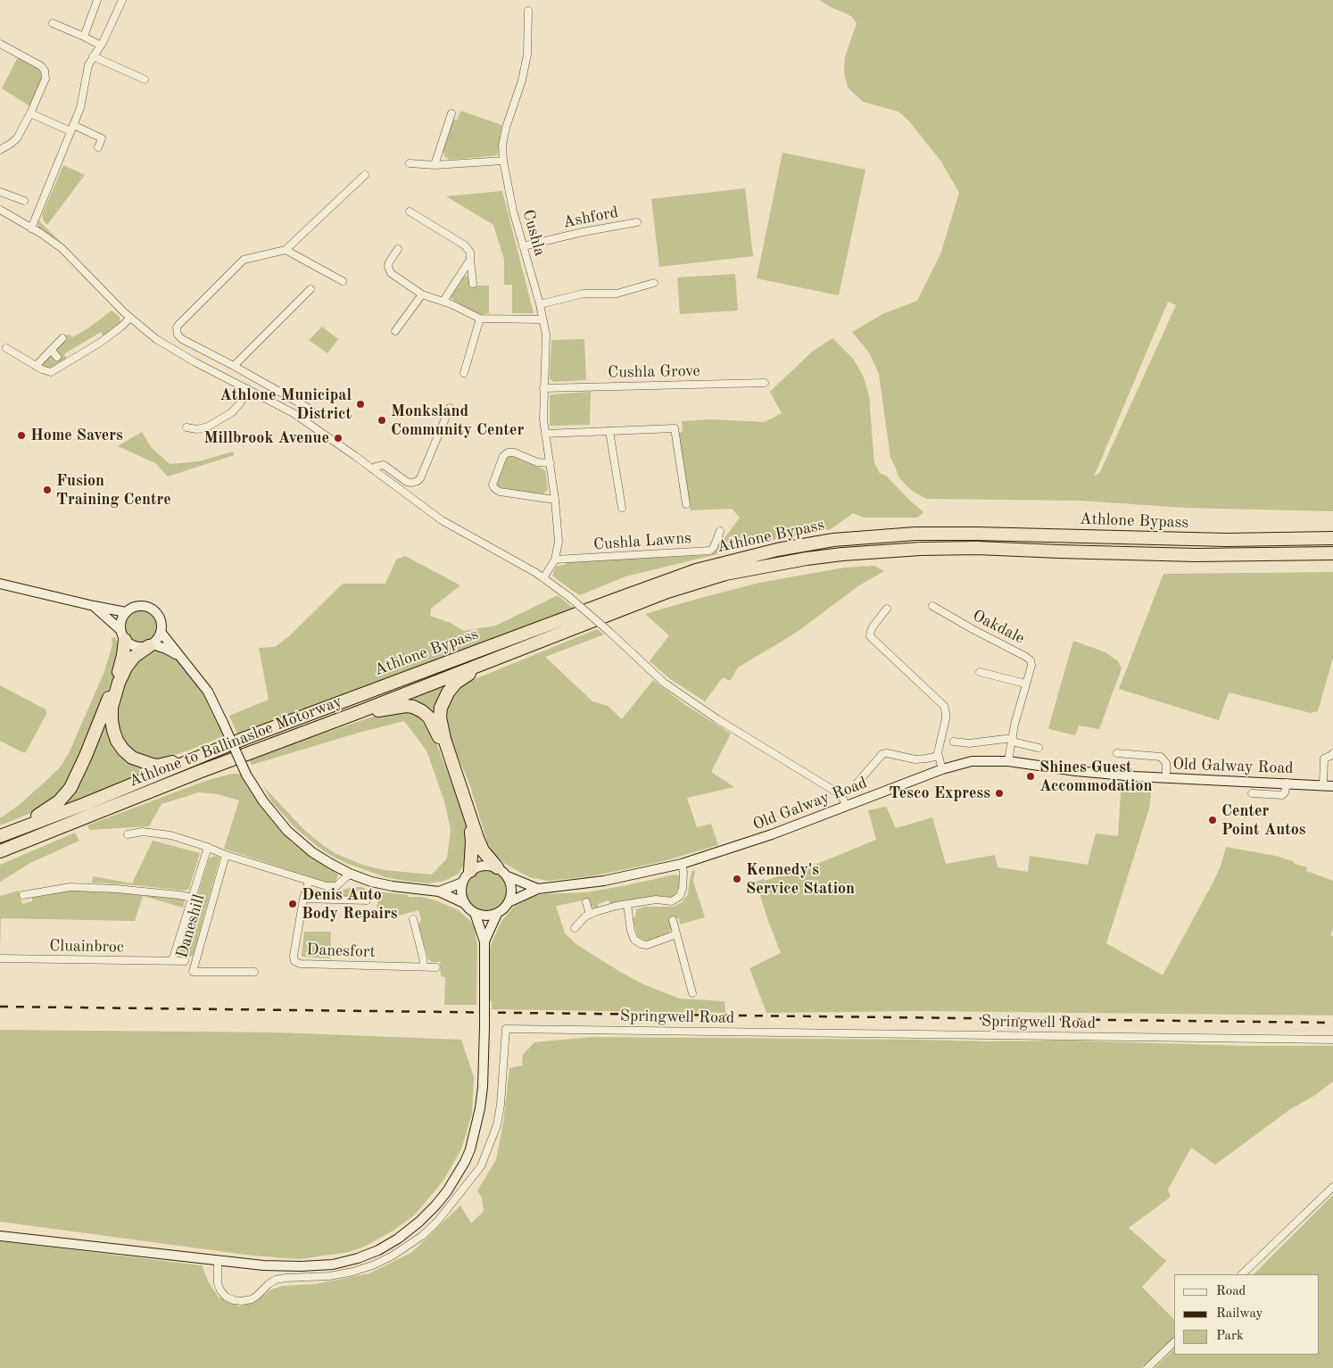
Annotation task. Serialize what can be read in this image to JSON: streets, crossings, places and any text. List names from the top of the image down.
{
  "streets": {
    "highway": ["Athlone Bypass", "Athlone to Ballinasloe Motorway"],
    "main road": ["Old Galway Road"],
    "street": [
      "Ashford",
      "Cushla",
      "Cushla Grove",
      "Cushla Lawns",
      "Oakdale",
      "Daneshill",
      "Cluainbroc",
      "Danesfort",
      "Springwell Road"
    ]
  },
  "crossings": [
    ["Ashford", "Cushla"],
    ["Cushla", "Cushla Grove"],
    ["Cushla", "Cushla Lawns"],
    ["Athlone Bypass", "Athlone to Ballinasloe Motorway"],
    ["Oakdale", "Old Galway Road"]
  ],
  "places": [
    "Athlone Municipal District",
    "Monksland Community Center",
    "Home Savers",
    "Millbrook Avenue",
    "Fusion Training Centre",
    "Shines Guest Accommodation",
    "Tesco Express",
    "Center Point Autos",
    "Kennedy's Service Station",
    "Denis Auto Body Repairs"
  ],
  "legend": ["Road", "Railway", "Park"]
}
